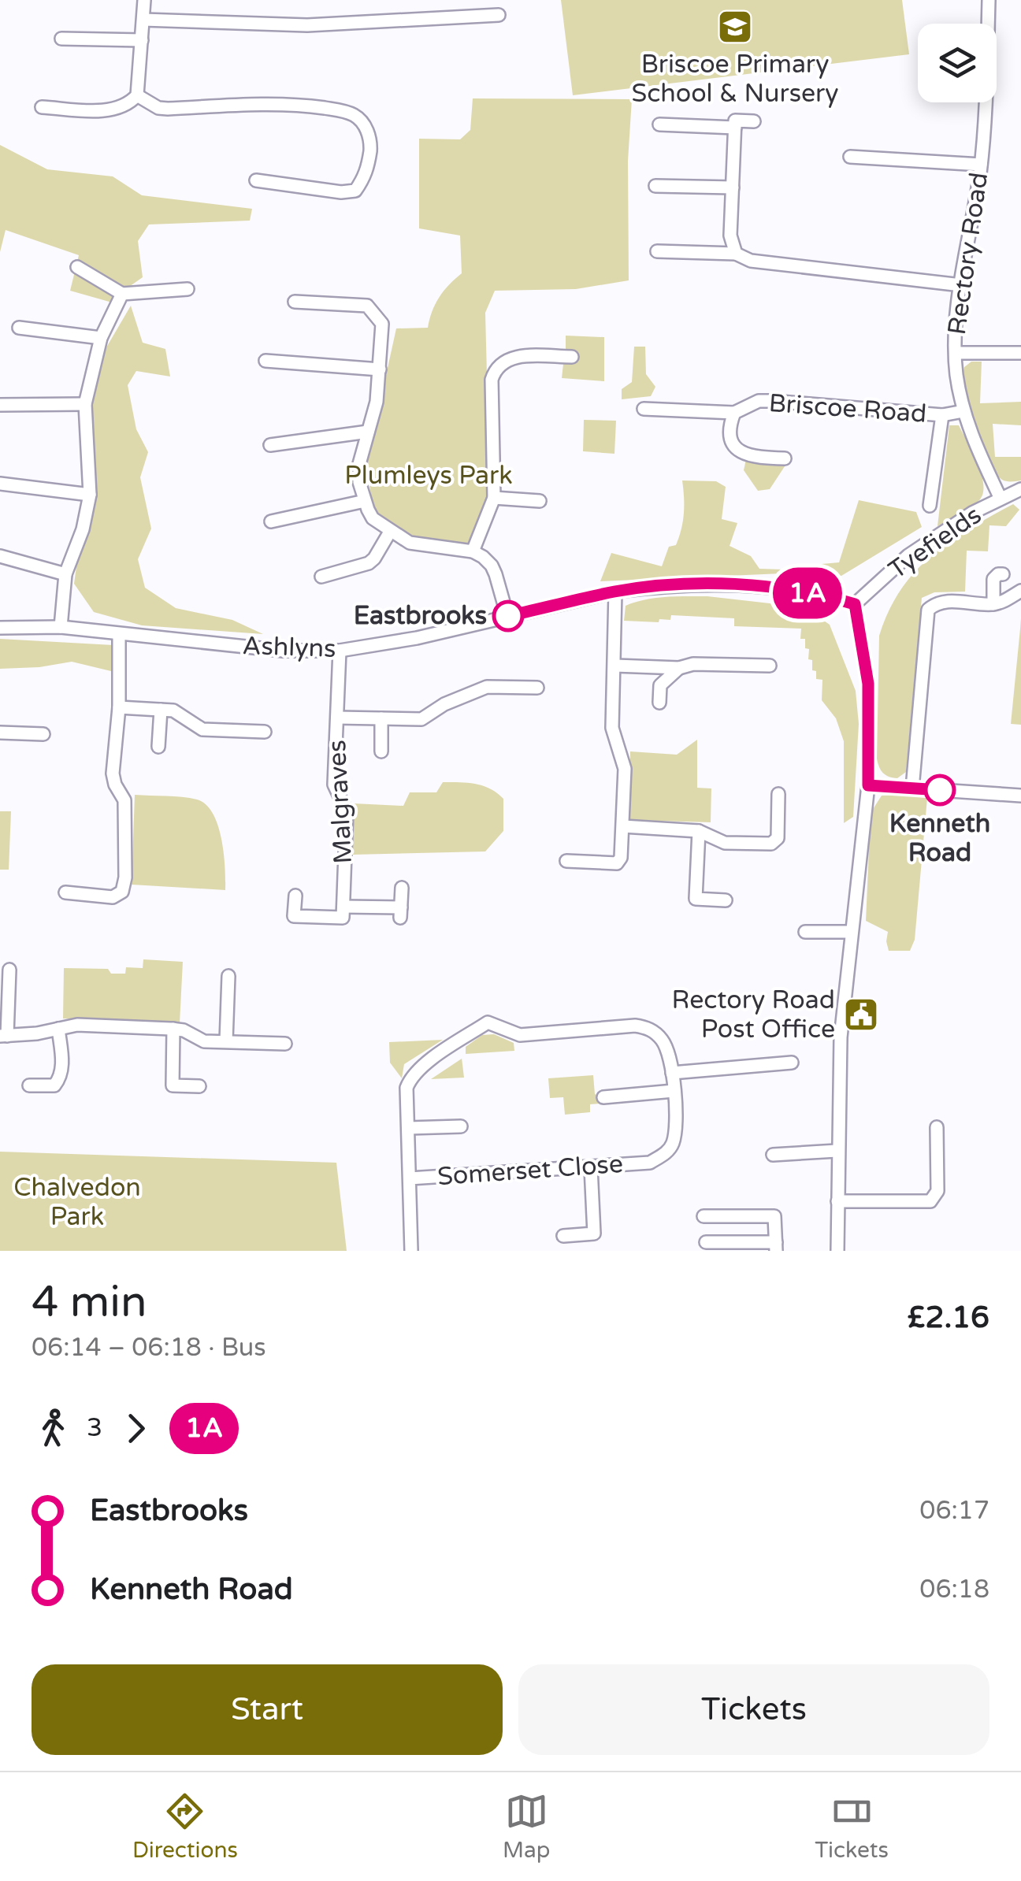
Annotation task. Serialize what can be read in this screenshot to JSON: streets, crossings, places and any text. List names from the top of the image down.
{
  "streets": {
    "street": [
      "Rectory Road",
      "Briscoe Road",
      "Tyefields",
      "Ashlyns",
      "Malgraves",
      "Somerset Close"
    ]
  },
  "crossings": [
    ["Rectory Road", "Briscoe Road"],
    ["Rectory Road", "Tyefields"],
    ["Tyefields", "Ashlyns"],
    ["Ashlyns", "Malgraves"]
  ],
  "parks": ["Plumleys Park", "Chalvedon Park"],
  "places": {
    "school or university": ["Briscoe Primary School & Nursery"],
    "other": ["Eastbrooks", "Kenneth Road"],
    "public building": ["Rectory Road Post Office"]
  },
  "lines": ["bus line 1A"],
  "page": {
    "on_map": "1A",
    "heading": ["4 min", "06:14 – 06:18 · Bus", "£2.16"],
    "legs": ["3", "1A"],
    "list": [
      {
        "name": "Eastbrooks",
        "value": "06:17"
      },
      {
        "name": "Kenneth Road",
        "value": "06:18"
      }
    ],
    "buttons": ["Start", "Tickets"],
    "tabs": ["Directions", "Map", "Tickets"]
  }
}
